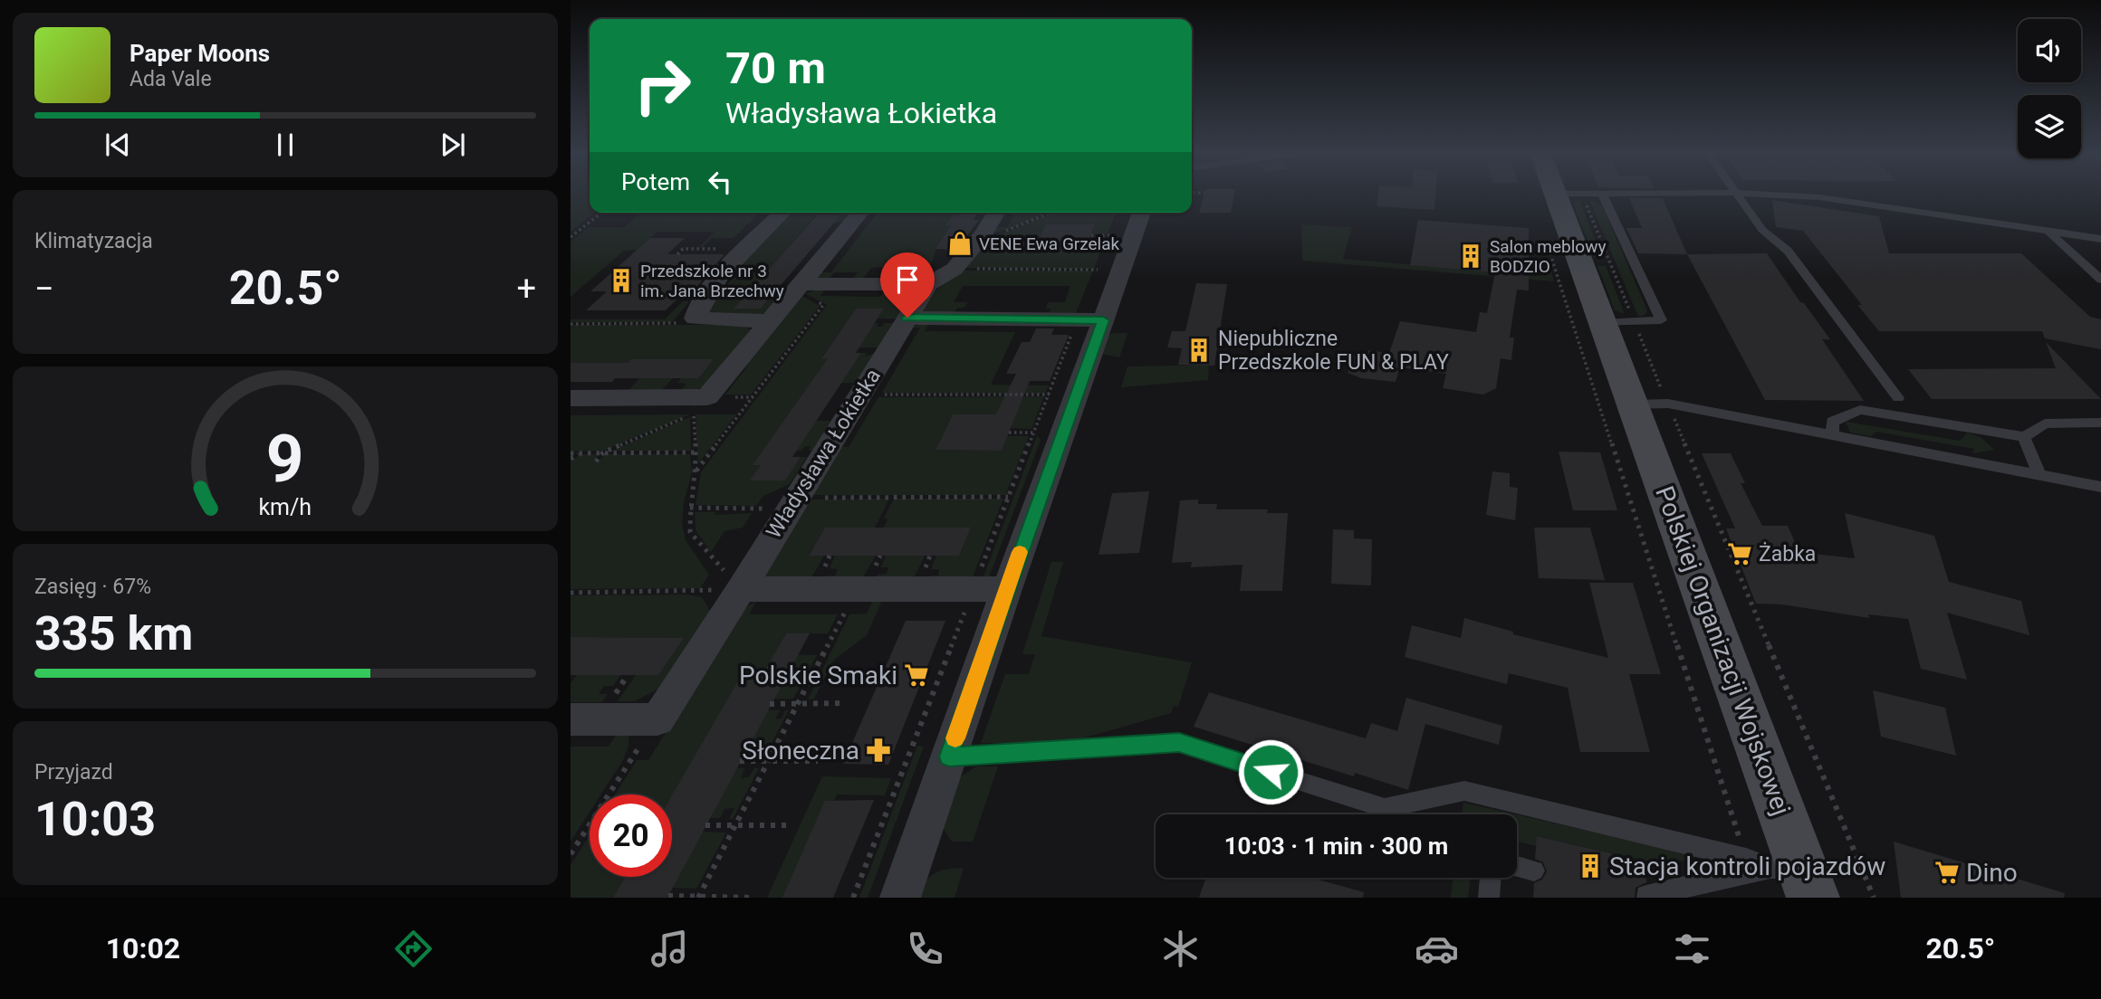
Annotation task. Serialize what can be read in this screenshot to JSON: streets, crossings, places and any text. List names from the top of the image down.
{
  "streets": {
    "main road": ["Polskiej Organizacji Wojskowej"],
    "street": ["Władysława Łokietka"]
  },
  "places": {
    "shop": ["VENE Ewa Grzelak"],
    "building": [
      "Salon meblowy BODZIO",
      "Przedszkole nr 3 im. Jana Brzechwy",
      "Niepubliczne Przedszkole FUN & PLAY",
      "Stacja kontroli pojazdów"
    ],
    "supermarket": ["Żabka", "Polskie Smaki", "Dino"],
    "pharmacy": ["Słoneczna"]
  },
  "page": {
    "turn": ["70 m", "Władysława Łokietka"],
    "song": ["Paper Moons", "Ada Vale"],
    "then": "Potem",
    "tile": [
      "Klimatyzacja",
      ["Zasięg · 67%", "335 km"],
      ["Przyjazd", "10:03"]
    ],
    "heat": ["−", "20.5°", "+"],
    "limit": "20",
    "trip": "10:03 · 1 min · 300 m",
    "tabs": ["10:02", "20.5°"],
    "gauge": ["9", "km/h"]
  }
}
